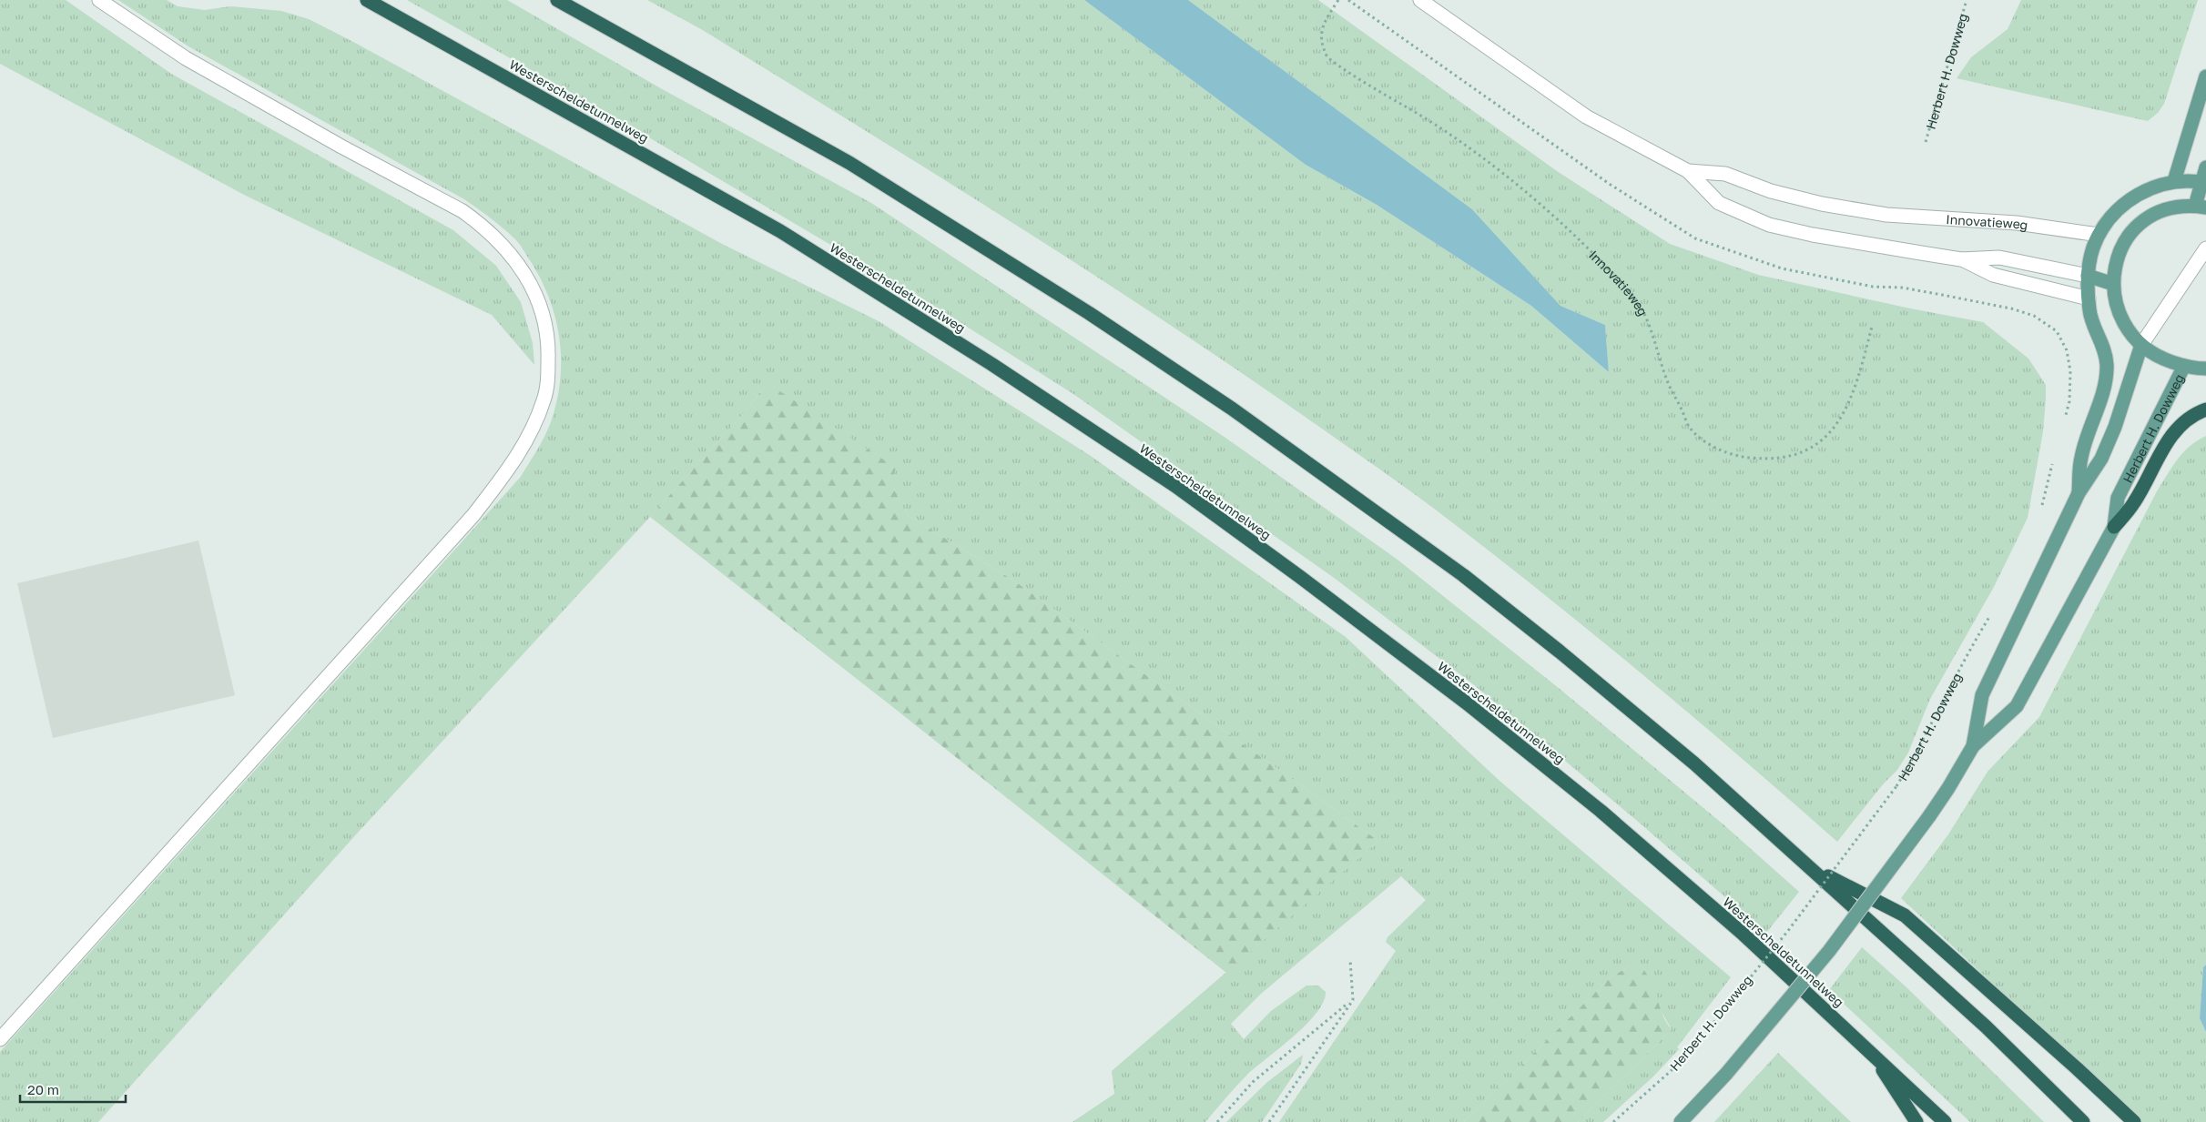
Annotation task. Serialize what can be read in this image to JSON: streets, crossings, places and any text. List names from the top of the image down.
{
  "streets": {
    "highway": ["Westerscheldetunnelweg"],
    "main road": ["Herbert H. Dowweg"],
    "street": ["Innovatieweg"]
  },
  "crossings": [
    ["Herbert H. Dowweg", "Innovatieweg"]
  ],
  "scale_bar": "20 m"
}
